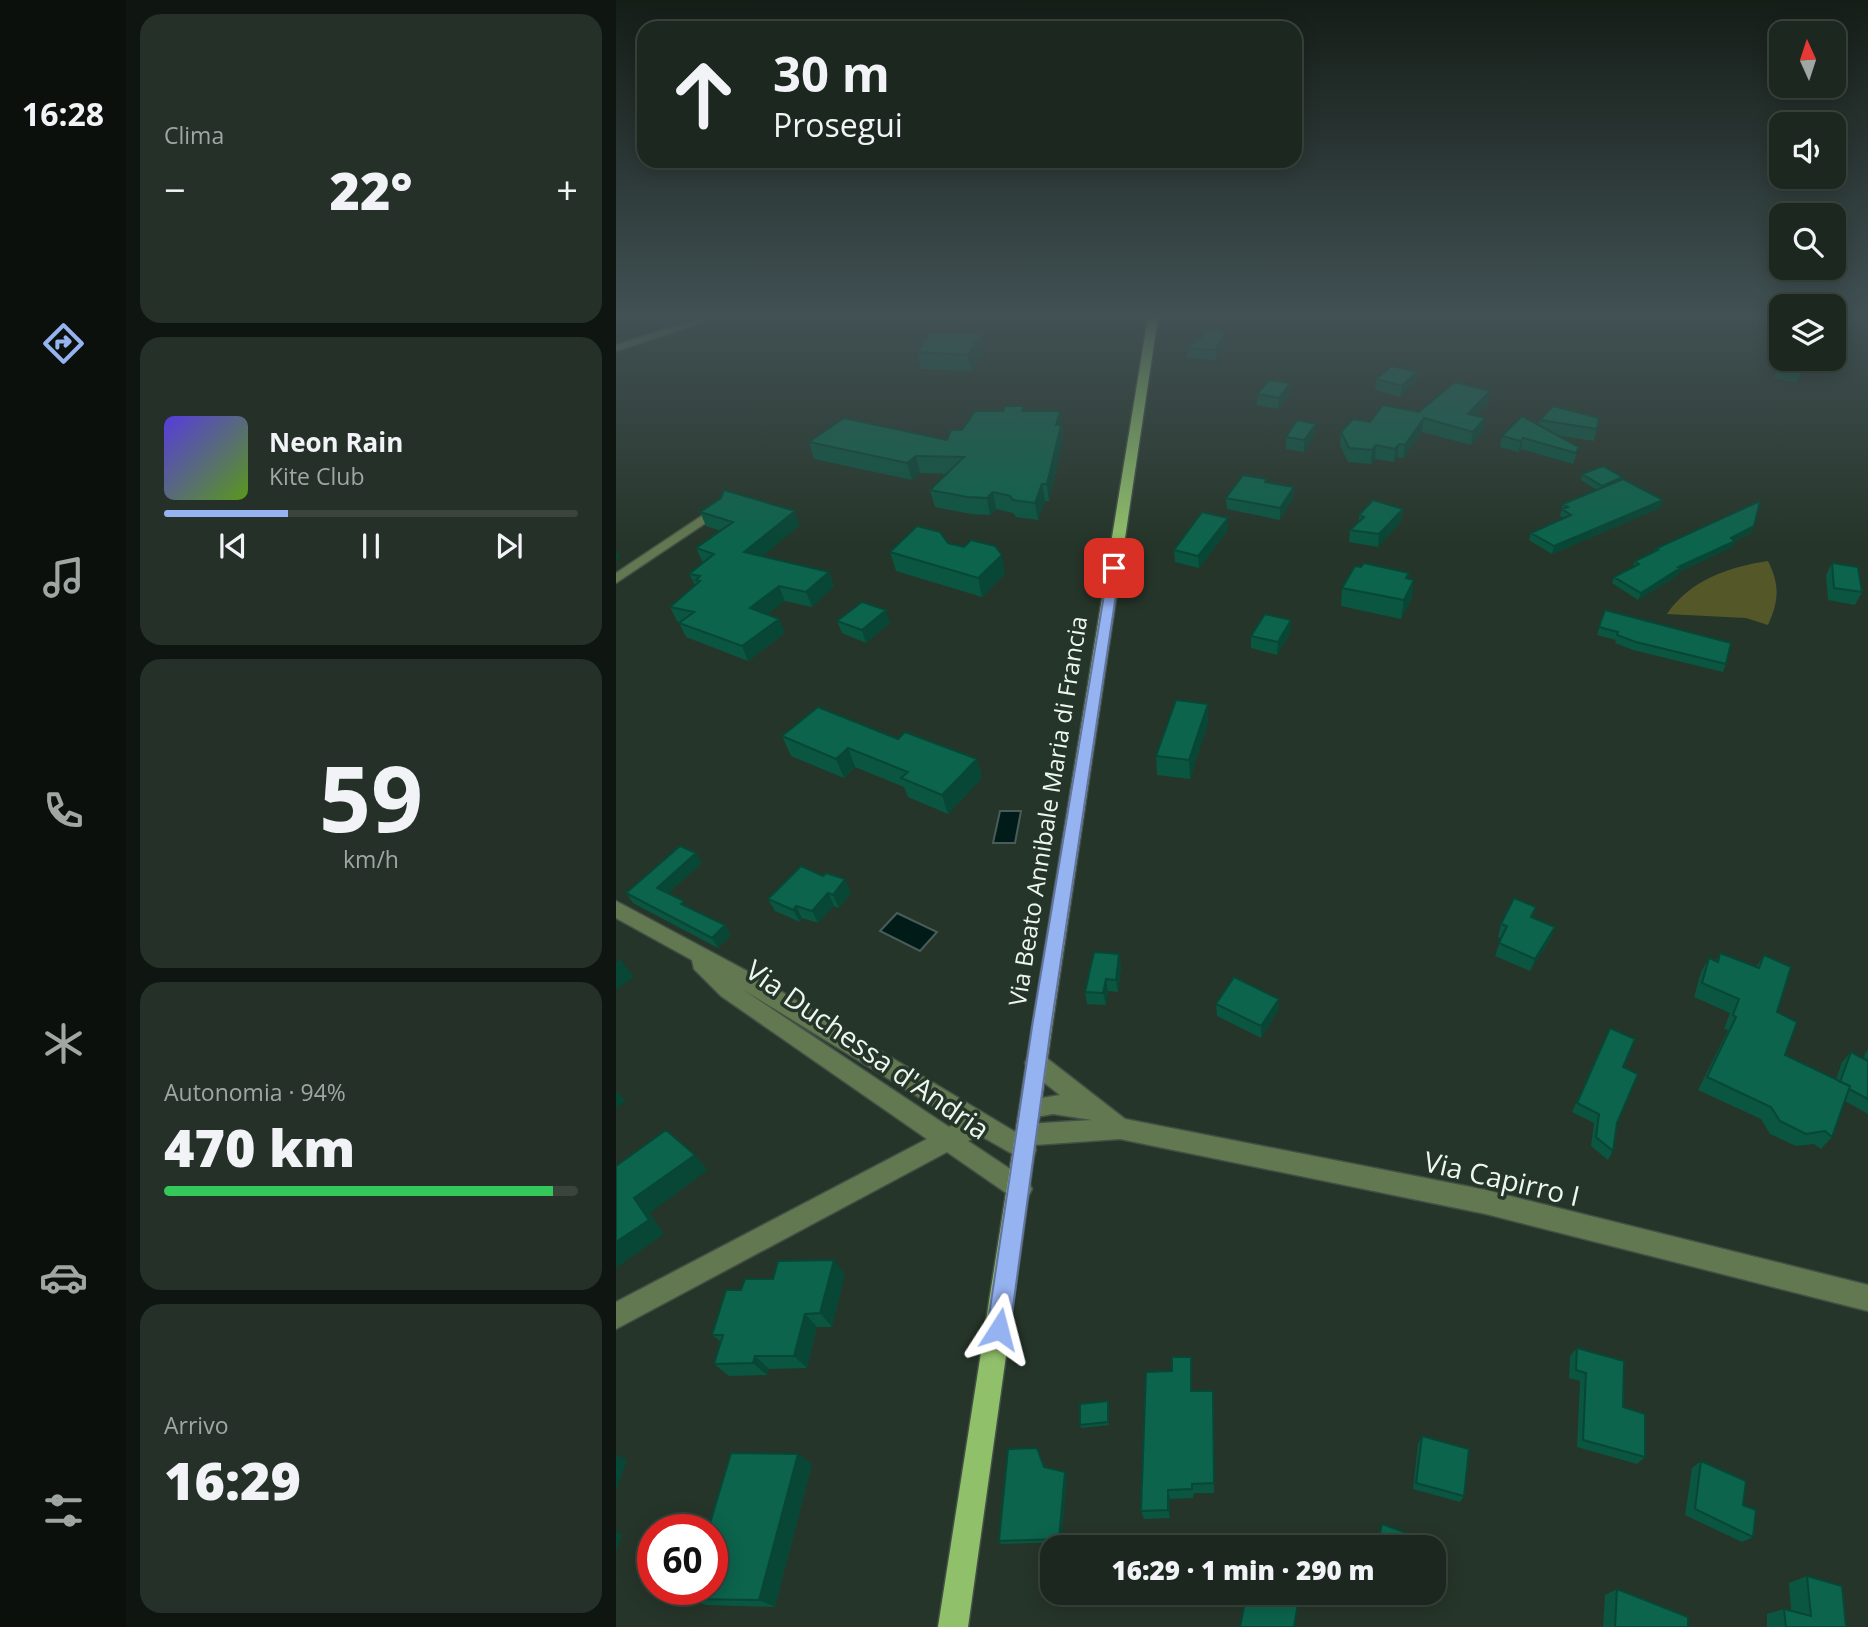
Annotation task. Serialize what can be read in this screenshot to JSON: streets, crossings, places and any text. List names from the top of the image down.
{
  "streets": {
    "main road": ["Via Beato Annibale Maria di Francia"],
    "street": ["Via Duchessa d'Andria", "Via Capirro I"]
  },
  "crossings": [
    ["Via Beato Annibale Maria di Francia", "Via Duchessa d'Andria"],
    ["Via Beato Annibale Maria di Francia", "Via Capirro I"],
    ["Via Duchessa d'Andria", "Via Capirro I"]
  ],
  "north": "top",
  "page": {
    "tabs": "16:28",
    "tile": [
      "Clima",
      ["59", "km/h"],
      ["Autonomia · 94%", "470 km"],
      ["Arrivo", "16:29"]
    ],
    "turn": ["30 m", "Prosegui"],
    "heat": ["−", "22°", "+"],
    "song": ["Neon Rain", "Kite Club"],
    "limit": "60",
    "trip": "16:29 · 1 min · 290 m"
  }
}
